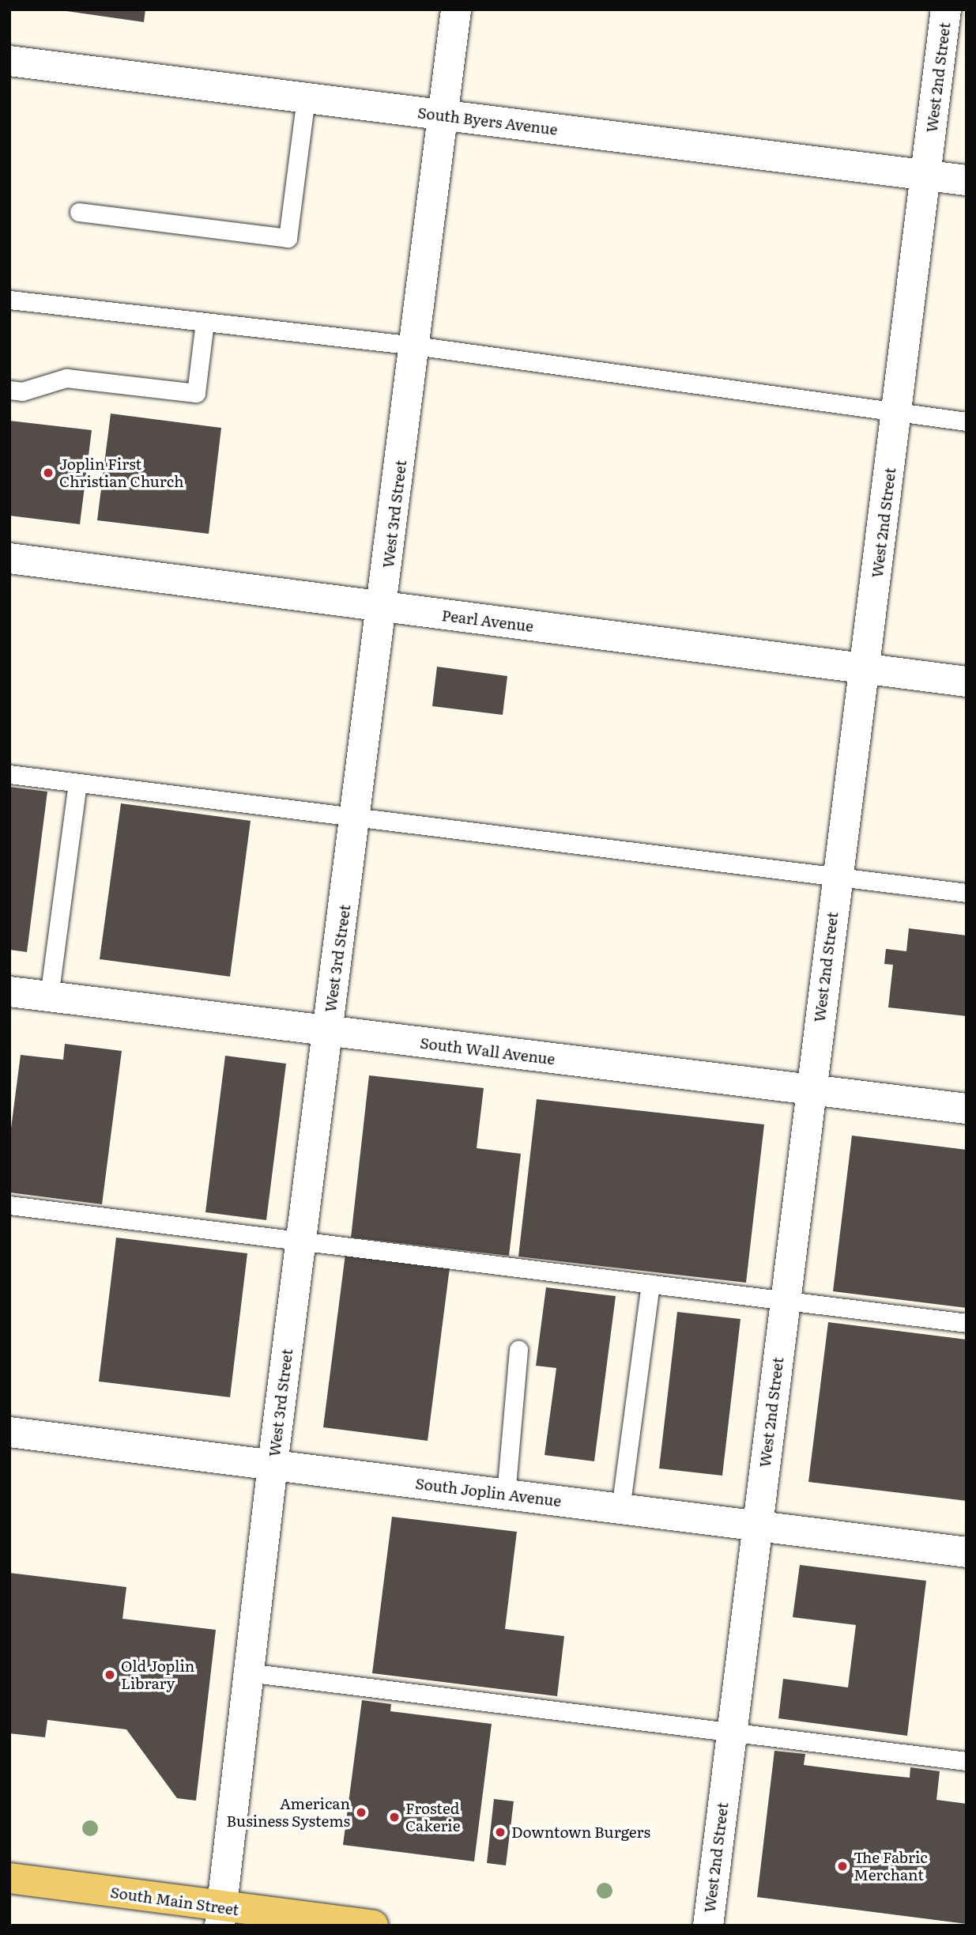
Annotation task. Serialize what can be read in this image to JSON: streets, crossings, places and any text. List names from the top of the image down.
{
  "streets": {
    "main road": ["South Main Street"],
    "street": [
      "West 2nd Street",
      "South Byers Avenue",
      "West 3rd Street",
      "Pearl Avenue",
      "South Wall Avenue",
      "South Joplin Avenue"
    ]
  },
  "crossings": [
    ["West 2nd Street", "South Byers Avenue"],
    ["West 2nd Street", "Pearl Avenue"],
    ["West 2nd Street", "South Wall Avenue"],
    ["West 2nd Street", "South Joplin Avenue"],
    ["South Byers Avenue", "West 3rd Street"],
    ["West 3rd Street", "Pearl Avenue"],
    ["West 3rd Street", "South Wall Avenue"],
    ["West 3rd Street", "South Joplin Avenue"],
    ["West 3rd Street", "South Main Street"]
  ],
  "places": [
    "Joplin First Christian Church",
    "Old Joplin Library",
    "American Business Systems",
    "Frosted Cakerie",
    "Downtown Burgers",
    "The Fabric Merchant"
  ]
}
